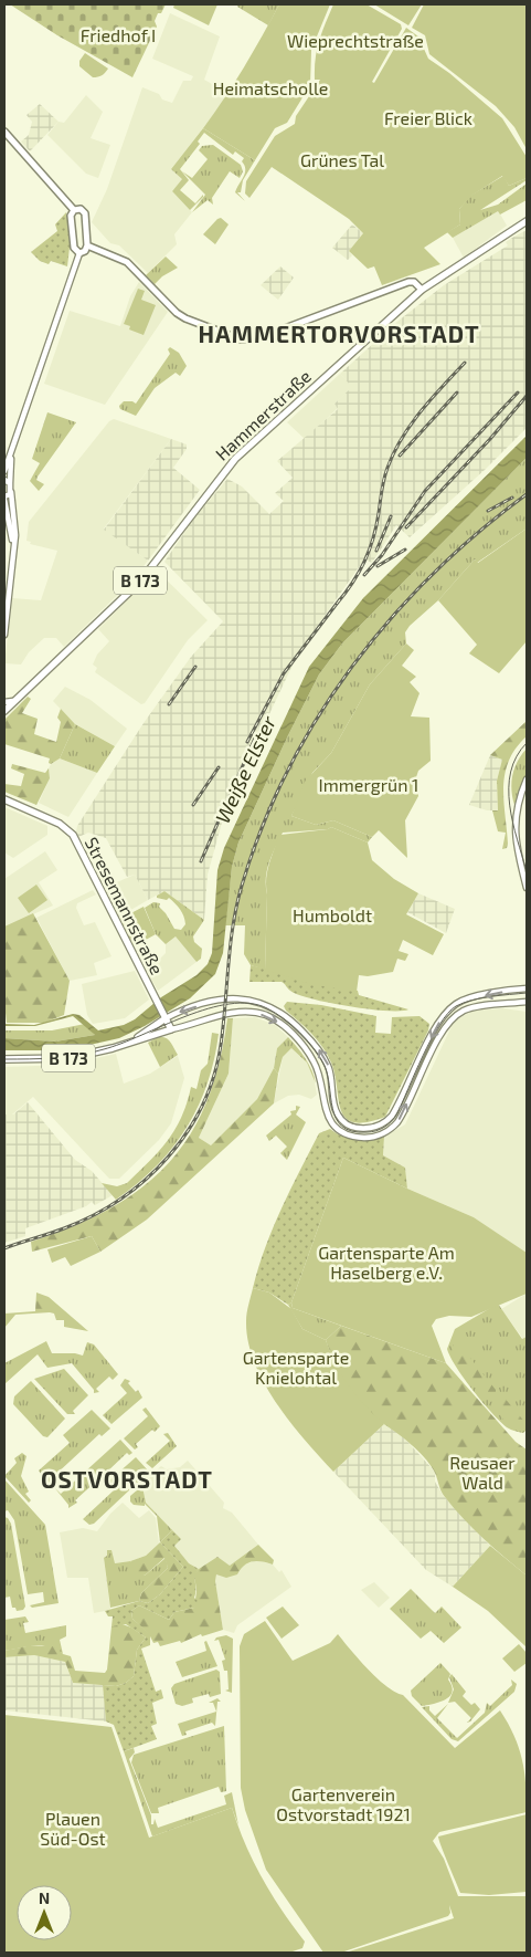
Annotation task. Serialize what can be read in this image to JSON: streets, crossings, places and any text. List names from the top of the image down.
{
  "streets": {
    "main road": ["Hammerstraße", "B 173", "Stresemannstraße"]
  },
  "crossings": [
    ["B 173", "Stresemannstraße"]
  ],
  "districts": ["HAMMERTORVORSTADT", "OSTVORSTADT"],
  "water": ["Weiße Elster"],
  "parks": [
    "Friedhof I",
    "Wieprechtstraße",
    "Heimatscholle",
    "Freier Blick",
    "Grünes Tal",
    "Immergrün 1",
    "Humboldt",
    "Gartensparte Am Haselberg e.V.",
    "Gartensparte Knielohtal",
    "Reusaer Wald",
    "Gartenverein Ostvorstadt 1921",
    "Plauen Süd-Ost"
  ],
  "north": "top"
}
